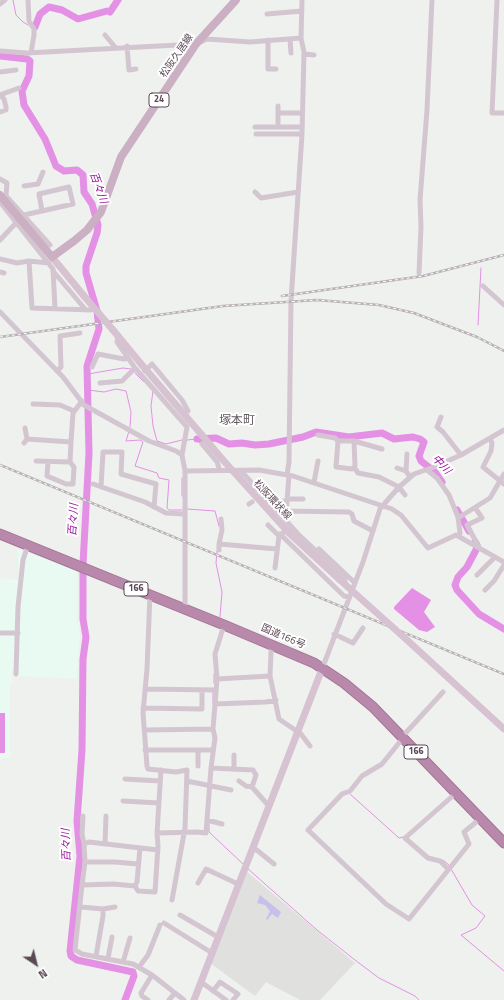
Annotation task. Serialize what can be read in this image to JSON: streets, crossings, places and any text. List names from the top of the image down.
{
  "streets": {
    "highway": ["166", "国道166号"],
    "main road": ["松阪久居線", "24", "松阪環状線"]
  },
  "crossings": [
    ["松阪久居線", "松阪環状線"]
  ],
  "districts": ["塚本町"],
  "water": ["百々川", "中川"],
  "north": "bottom right"
}
